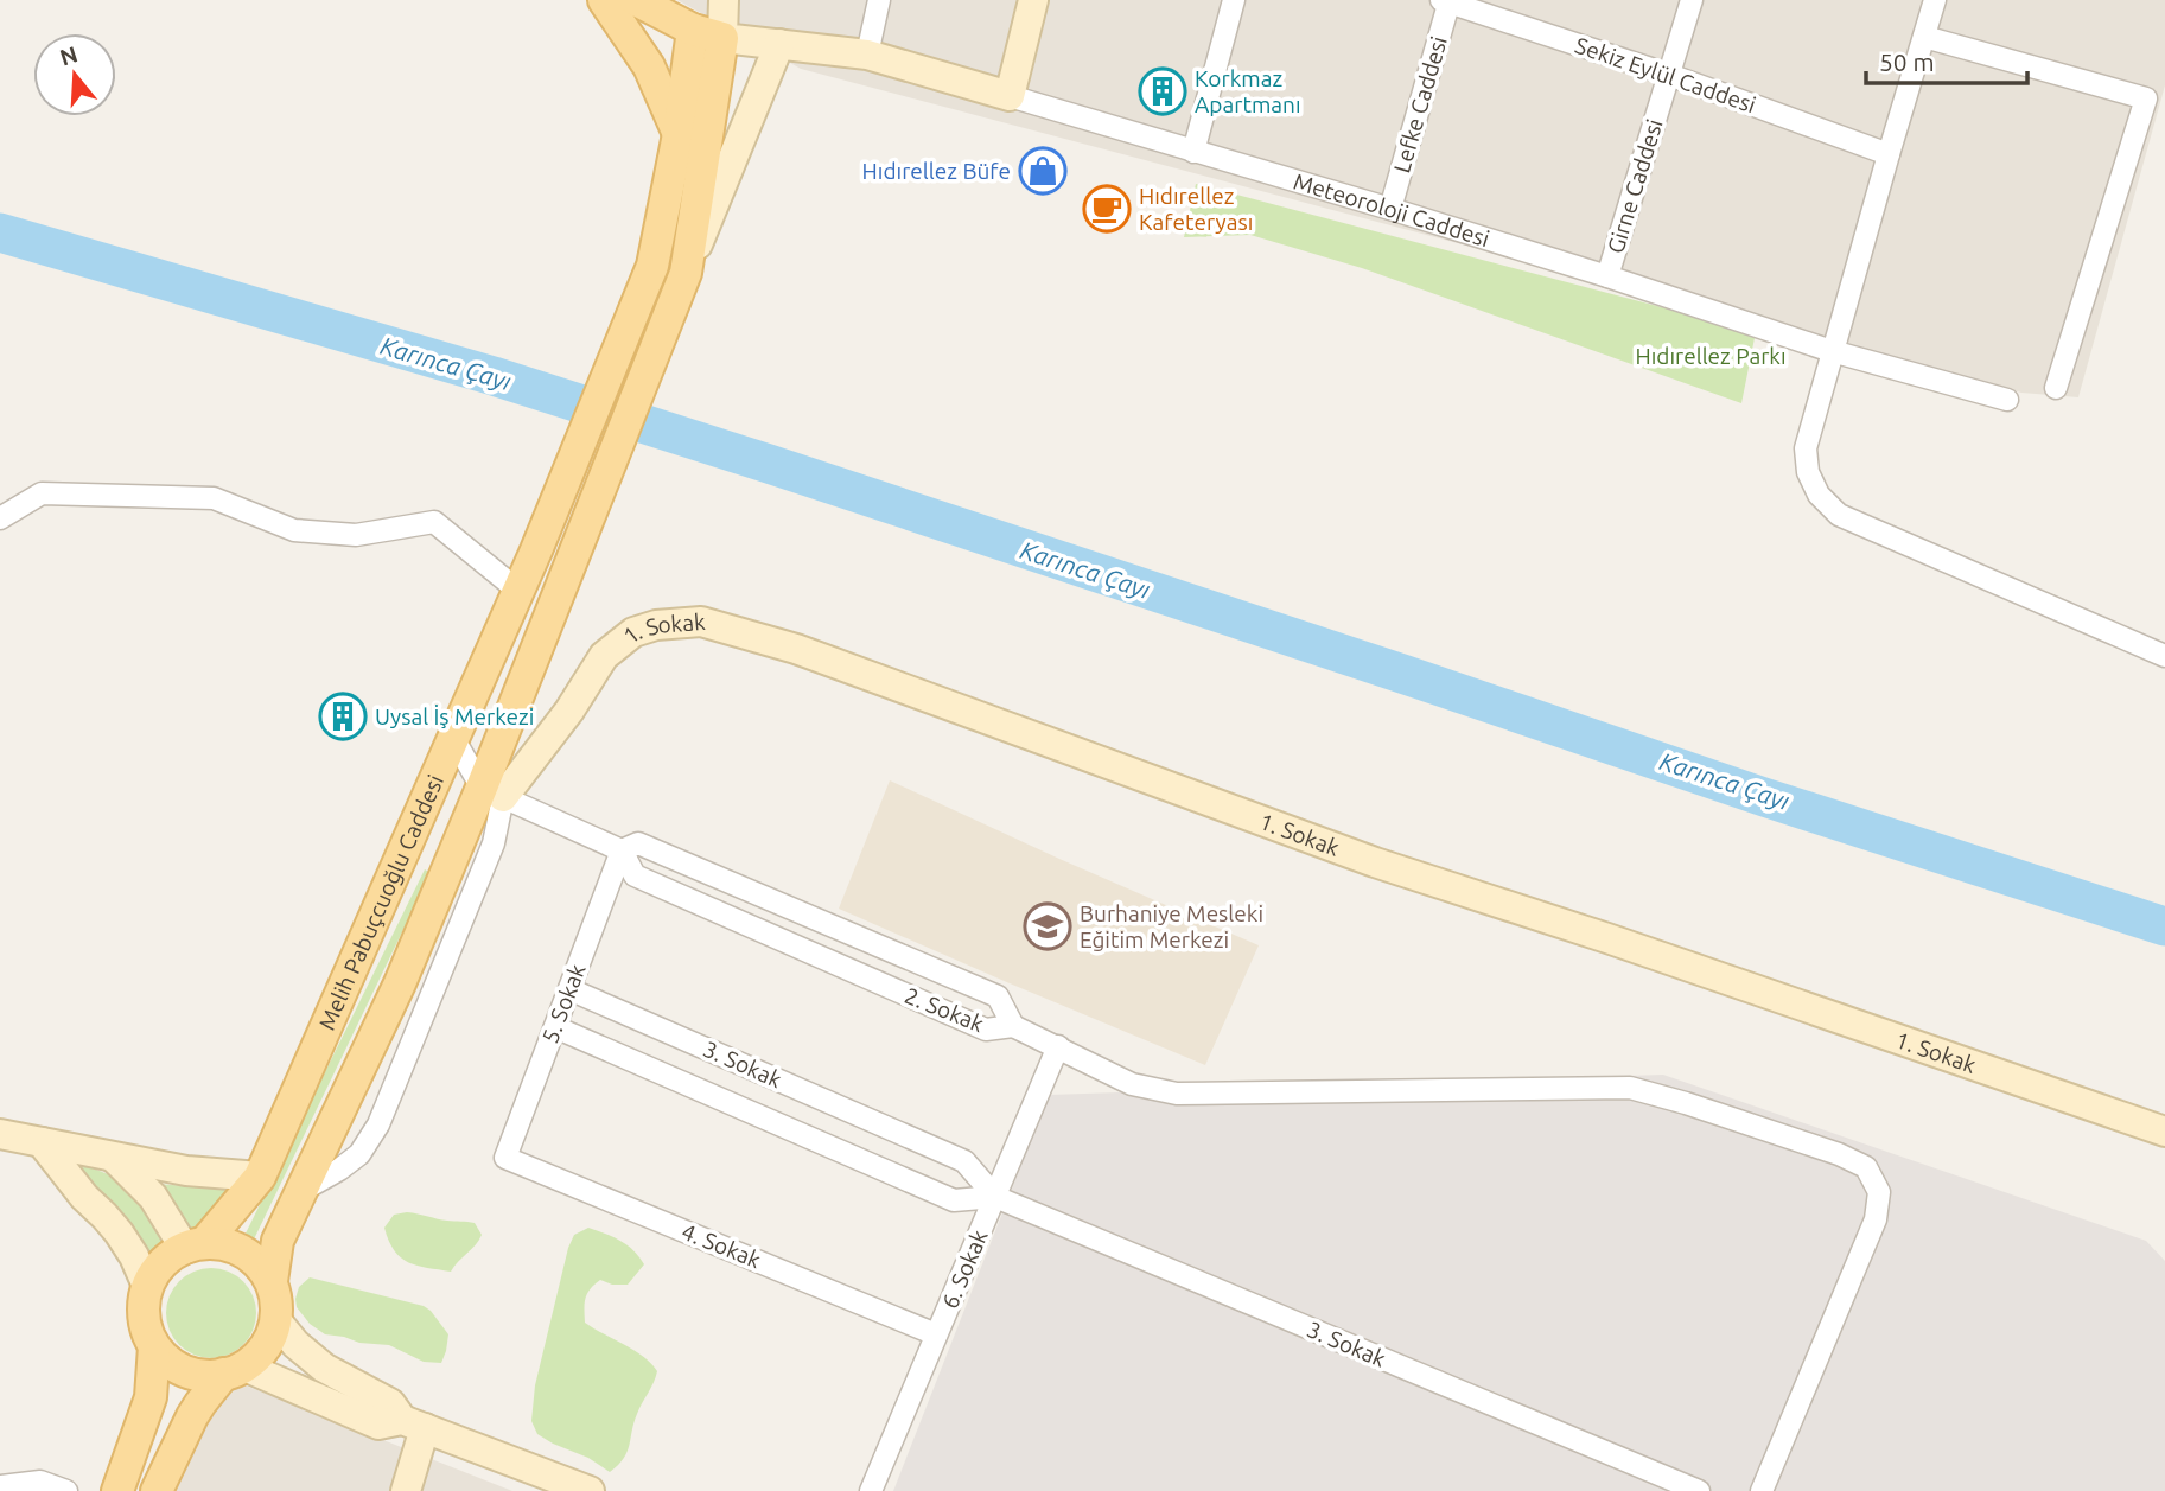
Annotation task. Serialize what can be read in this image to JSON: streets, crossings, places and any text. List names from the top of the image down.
{
  "streets": {
    "main road": ["Melih Pabuçcuoğlu Caddesi"],
    "street": [
      "Sekiz Eylül Caddesi",
      "Lefke Caddesi",
      "Girne Caddesi",
      "Meteoroloji Caddesi",
      "1. Sokak",
      "5. Sokak",
      "2. Sokak",
      "3. Sokak",
      "4. Sokak",
      "6. Sokak"
    ]
  },
  "crossings": [
    ["Sekiz Eylül Caddesi", "Lefke Caddesi"],
    ["Sekiz Eylül Caddesi", "Girne Caddesi"],
    ["Lefke Caddesi", "Meteoroloji Caddesi"],
    ["Girne Caddesi", "Meteoroloji Caddesi"],
    ["Meteoroloji Caddesi", "Melih Pabuçcuoğlu Caddesi"],
    ["1. Sokak", "Melih Pabuçcuoğlu Caddesi"],
    ["1. Sokak", "2. Sokak"],
    ["Melih Pabuçcuoğlu Caddesi", "2. Sokak"],
    ["5. Sokak", "2. Sokak"],
    ["5. Sokak", "3. Sokak"],
    ["5. Sokak", "4. Sokak"],
    ["3. Sokak", "6. Sokak"],
    ["4. Sokak", "6. Sokak"]
  ],
  "water": ["Karınca Çayı"],
  "parks": ["Hıdırellez Parkı"],
  "places": {
    "building": ["Korkmaz Apartmanı", "Uysal İş Merkezi"],
    "shop": ["Hıdırellez Büfe"],
    "cafe": ["Hıdırellez Kafeteryası"],
    "school or university": ["Burhaniye Mesleki Eğitim Merkezi"]
  },
  "scale_bar": "50 m",
  "north": "top"
}
